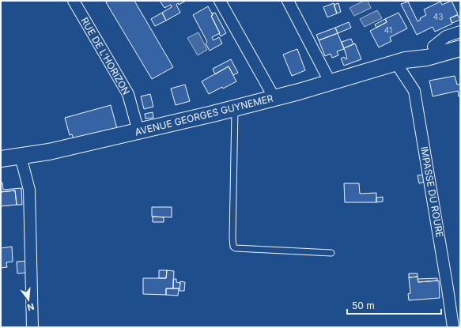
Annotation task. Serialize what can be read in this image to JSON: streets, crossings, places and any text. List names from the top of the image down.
{
  "streets": {
    "main road": ["AVENUE GEORGES GUYNEMER"],
    "street": ["RUE DE L'HORIZON", "IMPASSE DU ROURE"]
  },
  "crossings": [
    ["RUE DE L'HORIZON", "AVENUE GEORGES GUYNEMER"],
    ["AVENUE GEORGES GUYNEMER", "IMPASSE DU ROURE"]
  ],
  "house_numbers": ["43", "41"],
  "scale_bar": "50 m",
  "north": "bottom"
}
